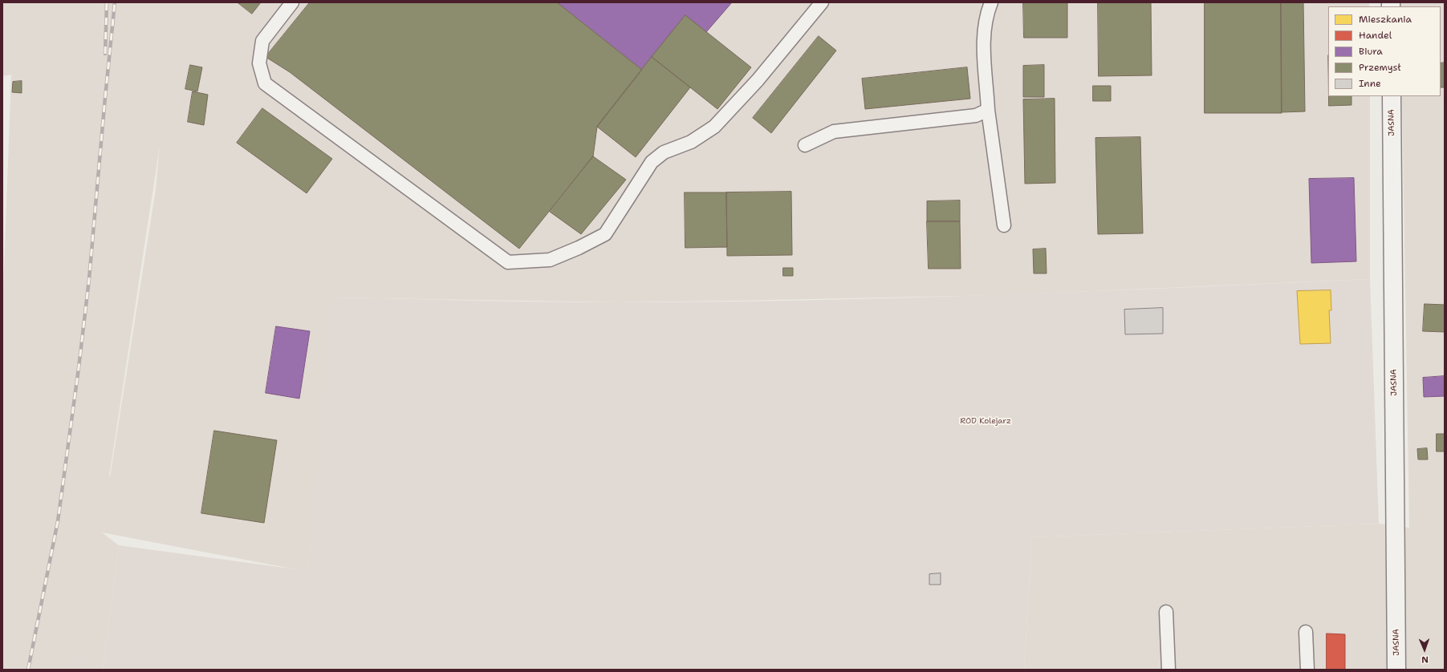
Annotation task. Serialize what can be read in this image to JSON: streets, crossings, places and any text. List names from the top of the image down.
{
  "streets": {
    "street": ["JASNA"]
  },
  "parks": ["ROD Kolejarz"],
  "legend": [
    "Mieszkania",
    "Handel",
    "Biura",
    "Przemysł",
    "Inne"
  ],
  "north": "bottom"
}
